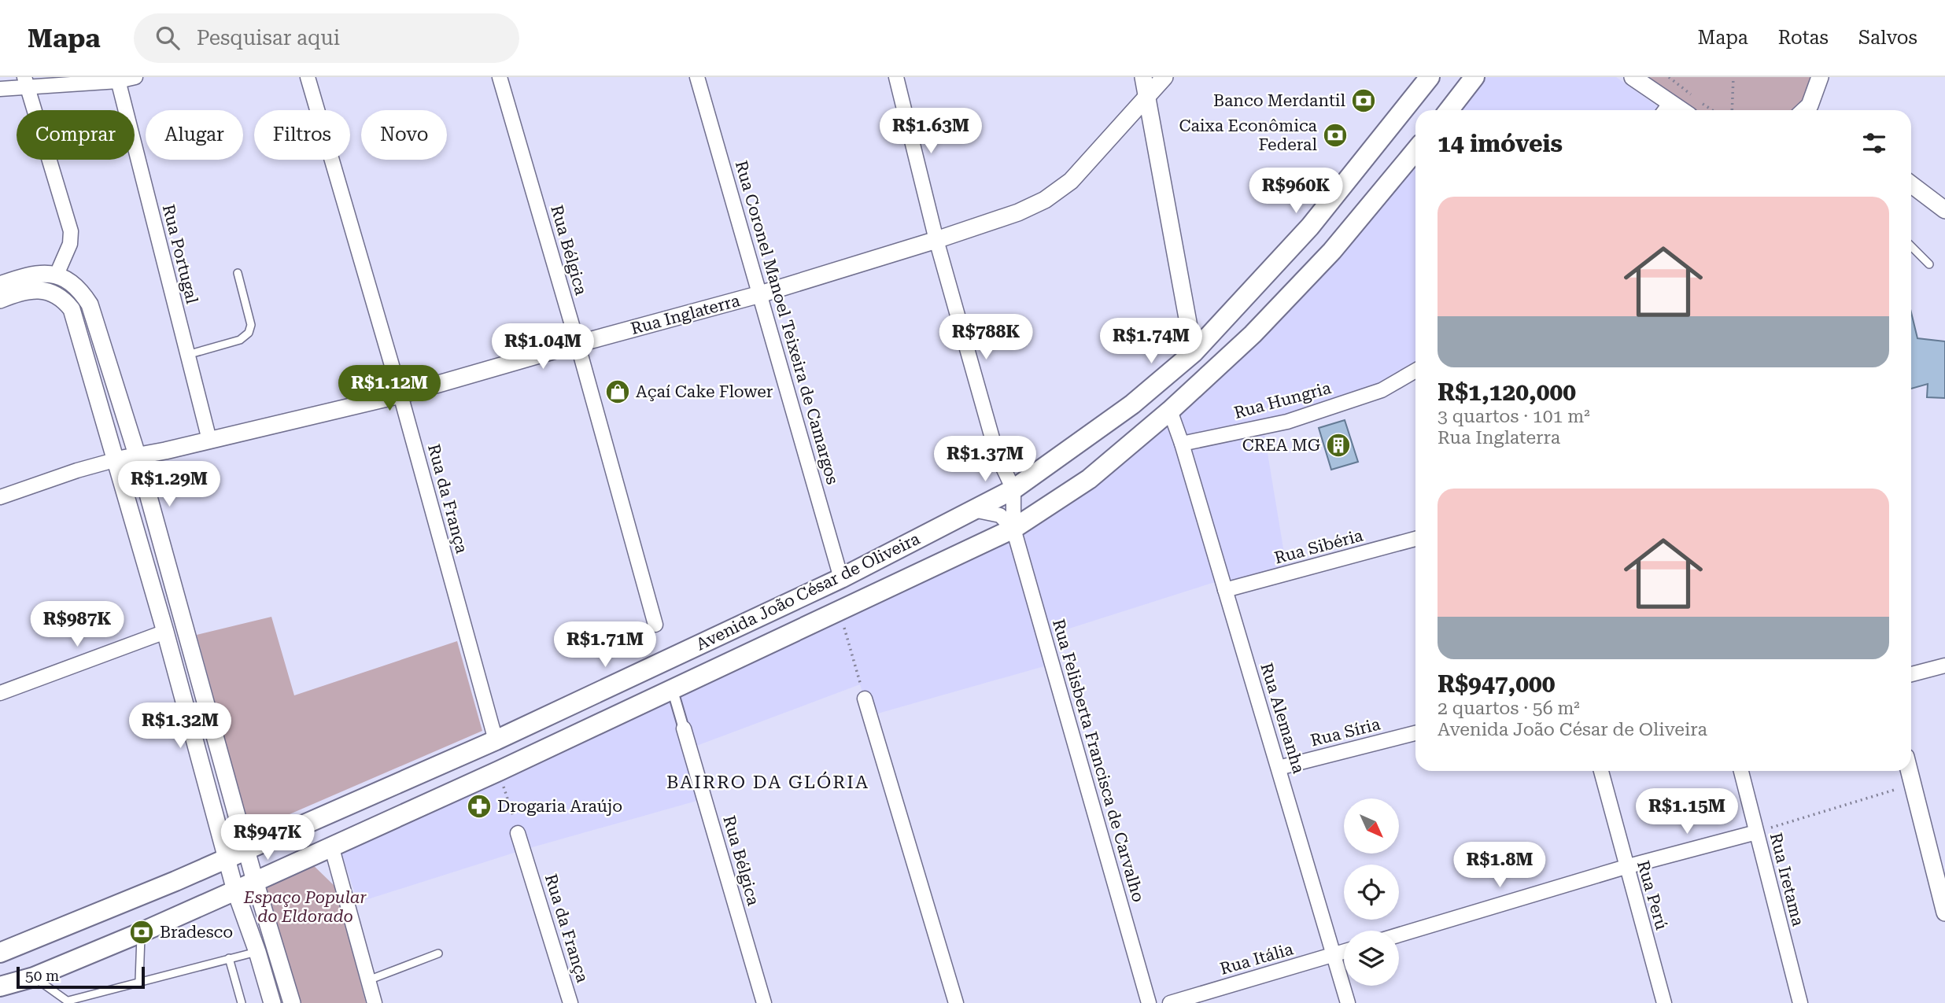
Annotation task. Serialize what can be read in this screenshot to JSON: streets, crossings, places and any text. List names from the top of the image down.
{
  "streets": {
    "main road": ["Avenida João César de Oliveira"],
    "street": [
      "Rua Bélgica",
      "Rua Portugal",
      "Rua Inglaterra",
      "Rua Coronel Manoel Teixeira de Camargos",
      "Rua Hungria",
      "Rua da França",
      "Rua Sibéria",
      "Rua Alemanha",
      "Rua Síria",
      "Rua Felisberta Francisca de Carvalho",
      "Rua Iretama",
      "Rua Perú",
      "Rua Itália"
    ]
  },
  "crossings": [
    ["Rua Bélgica", "Rua Inglaterra"],
    ["Rua Portugal", "Rua Inglaterra"],
    ["Rua Inglaterra", "Rua Coronel Manoel Teixeira de Camargos"],
    ["Rua Inglaterra", "Rua da França"],
    ["Rua Coronel Manoel Teixeira de Camargos", "Avenida João César de Oliveira"],
    ["Rua Hungria", "Rua Alemanha"],
    ["Rua da França", "Avenida João César de Oliveira"],
    ["Rua Sibéria", "Rua Alemanha"],
    ["Avenida João César de Oliveira", "Rua Felisberta Francisca de Carvalho"],
    ["Rua Alemanha", "Rua Síria"],
    ["Rua Alemanha", "Rua Itália"]
  ],
  "districts": ["BAIRRO DA GLÓRIA"],
  "parks": ["Espaço Popular do Eldorado"],
  "places": {
    "bank": ["Banco Merdantil", "Caixa Econômica Federal", "Bradesco"],
    "shop": ["Açaí Cake Flower"],
    "building": ["CREA MG"],
    "pharmacy": ["Drogaria Araújo"]
  },
  "scale_bar": "50 m",
  "north": "bottom right",
  "page": {
    "header": "Mapa",
    "search": "Pesquisar aqui",
    "nav": ["Mapa", "Rotas", "Salvos"],
    "price": [
      "R$1.63M",
      "R$960K",
      "R$788K",
      "R$1.74M",
      "R$1.04M",
      "R$1.12M",
      "R$1.37M",
      "R$1.29M",
      "R$987K",
      "R$1.71M",
      "R$1.32M",
      "R$1.15M",
      "R$947K",
      "R$1.8M"
    ],
    "chip": [
      "Comprar",
      "Alugar",
      "Filtros",
      "Novo"
    ],
    "heading": "14 imóveis",
    "list": [
      {
        "name": "R$1,120,000",
        "note": "3 quartos · 101 m² · Rua Inglaterra"
      },
      {
        "name": "R$947,000",
        "note": "2 quartos · 56 m² · Avenida João César de Oliveira"
      }
    ],
    "scale": "50 m"
  }
}
